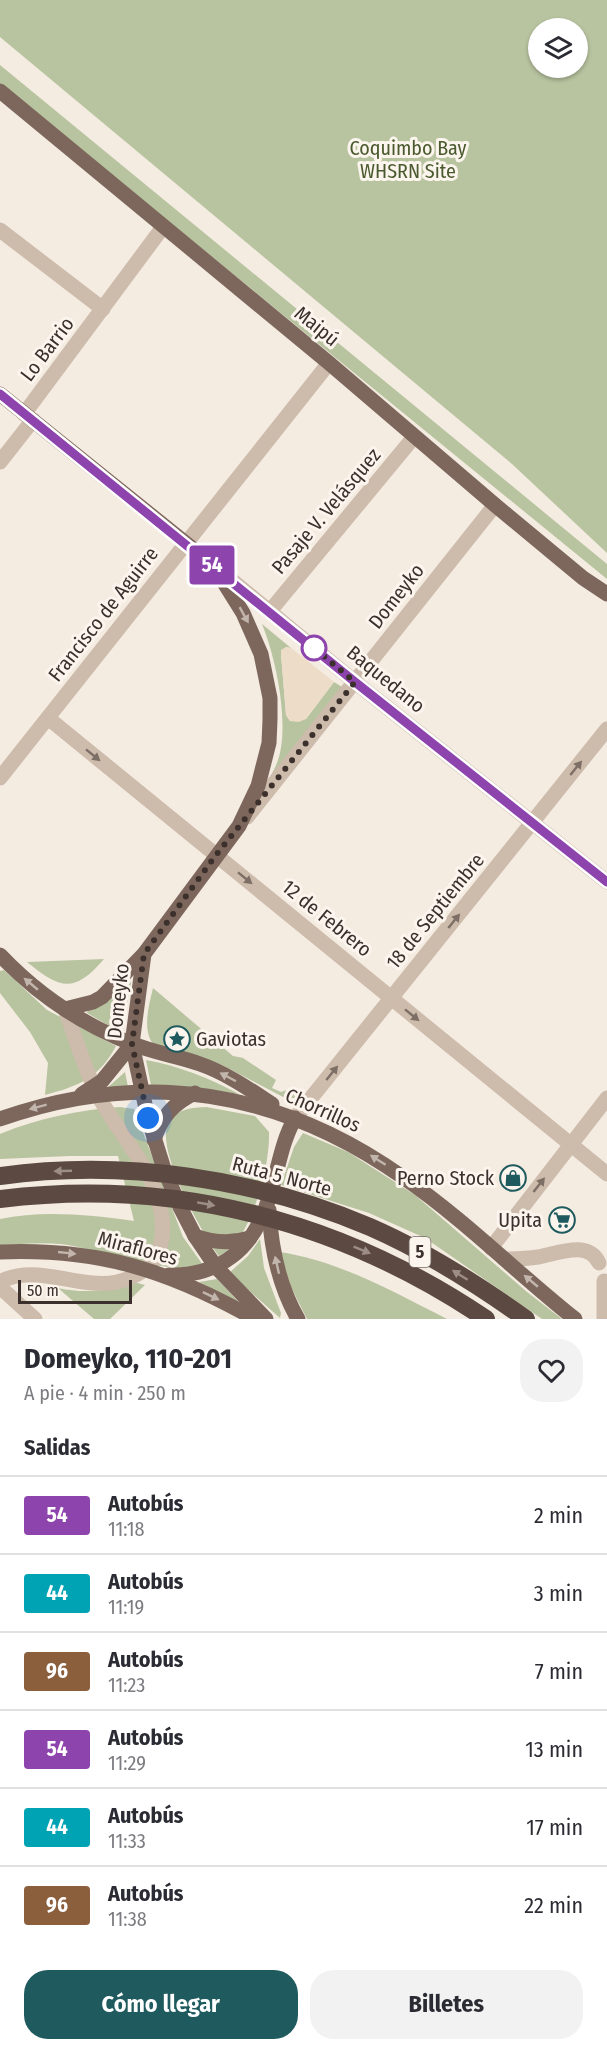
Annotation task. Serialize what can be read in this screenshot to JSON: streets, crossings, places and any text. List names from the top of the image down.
{
  "streets": {
    "highway": ["Ruta 5 Norte", "5"],
    "main road": [
      "Maipú",
      "Domeyko",
      "Baquedano",
      "Chorrillos",
      "Miraflores"
    ],
    "street": [
      "Lo Barrio",
      "Pasaje V. Velásquez",
      "Francisco de Aguirre",
      "18 de Septiembre",
      "12 de Febrero"
    ]
  },
  "crossings": [
    ["Maipú", "Lo Barrio"],
    ["Maipú", "Pasaje V. Velásquez"],
    ["Maipú", "Domeyko"],
    ["Maipú", "Francisco de Aguirre"],
    ["Lo Barrio", "Baquedano"],
    ["Pasaje V. Velásquez", "Baquedano"],
    ["Domeyko", "Baquedano"],
    ["Domeyko", "12 de Febrero"],
    ["Domeyko", "Chorrillos"],
    ["Francisco de Aguirre", "Baquedano"],
    ["Francisco de Aguirre", "12 de Febrero"],
    ["Baquedano", "18 de Septiembre"],
    ["18 de Septiembre", "12 de Febrero"],
    ["18 de Septiembre", "Chorrillos"]
  ],
  "one_way": ["18 de Septiembre", "12 de Febrero", "Chorrillos"],
  "parks": ["Coquimbo Bay WHSRN Site"],
  "places": {
    "place": ["Gaviotas"],
    "shop": ["Perno Stock"],
    "supermarket": ["Upita"]
  },
  "lines": ["bus line 54"],
  "scale_bar": "50 m",
  "page": {
    "on_map": "54",
    "scale": "50 m",
    "heading": [
      ["Domeyko, 110-201", "A pie · 4 min · 250 m"],
      "Salidas"
    ],
    "list": [
      {
        "mark": "54",
        "name": "Autobús",
        "note": "11:18",
        "value": "2 min"
      },
      {
        "mark": "44",
        "name": "Autobús",
        "note": "11:19",
        "value": "3 min"
      },
      {
        "mark": "96",
        "name": "Autobús",
        "note": "11:23",
        "value": "7 min"
      },
      {
        "mark": "54",
        "name": "Autobús",
        "note": "11:29",
        "value": "13 min"
      },
      {
        "mark": "44",
        "name": "Autobús",
        "note": "11:33",
        "value": "17 min"
      },
      {
        "mark": "96",
        "name": "Autobús",
        "note": "11:38",
        "value": "22 min"
      }
    ],
    "buttons": ["Cómo llegar", "Billetes"]
  }
}
